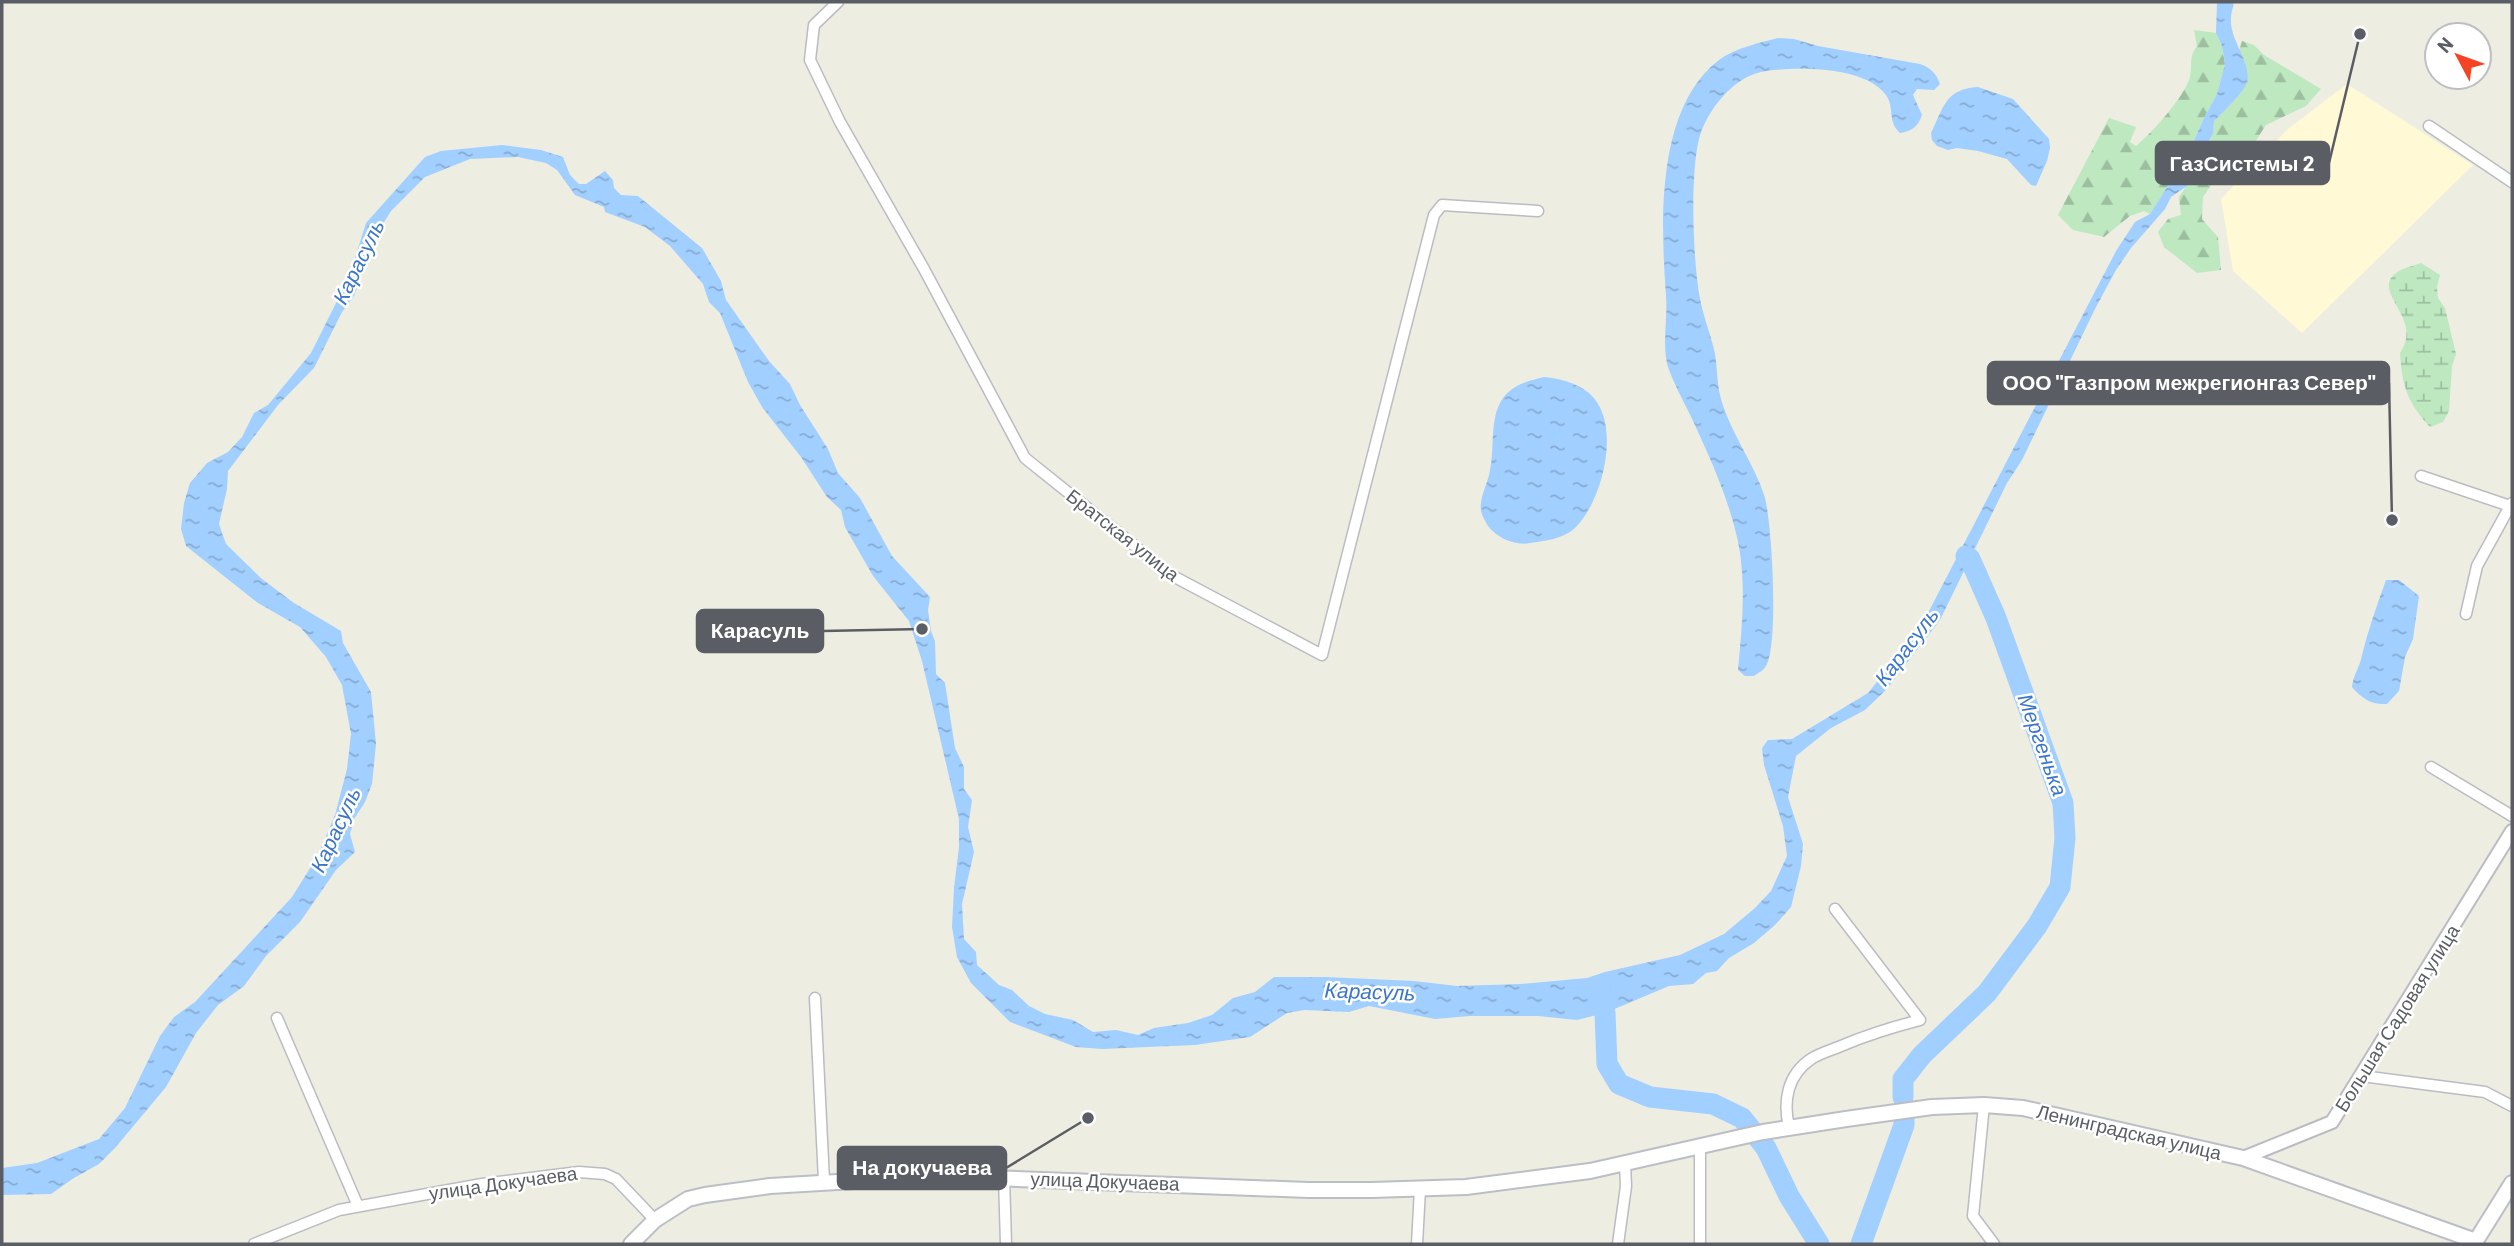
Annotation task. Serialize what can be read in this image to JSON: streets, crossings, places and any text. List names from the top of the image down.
{
  "streets": {
    "main road": ["Ленинградская улица", "улица Докучаева"],
    "street": ["Братская улица", "Большая Садовая улица"]
  },
  "crossings": [
    ["Большая Садовая улица", "Ленинградская улица"],
    ["Ленинградская улица", "улица Докучаева"]
  ],
  "water": ["Карасуль", "Мергенька"],
  "places": [
    "ГазСистемы 2",
    "ООО \"Газпром межрегионгаз Север\"",
    "Карасуль",
    "На докучаева"
  ],
  "north": "top left"
}
